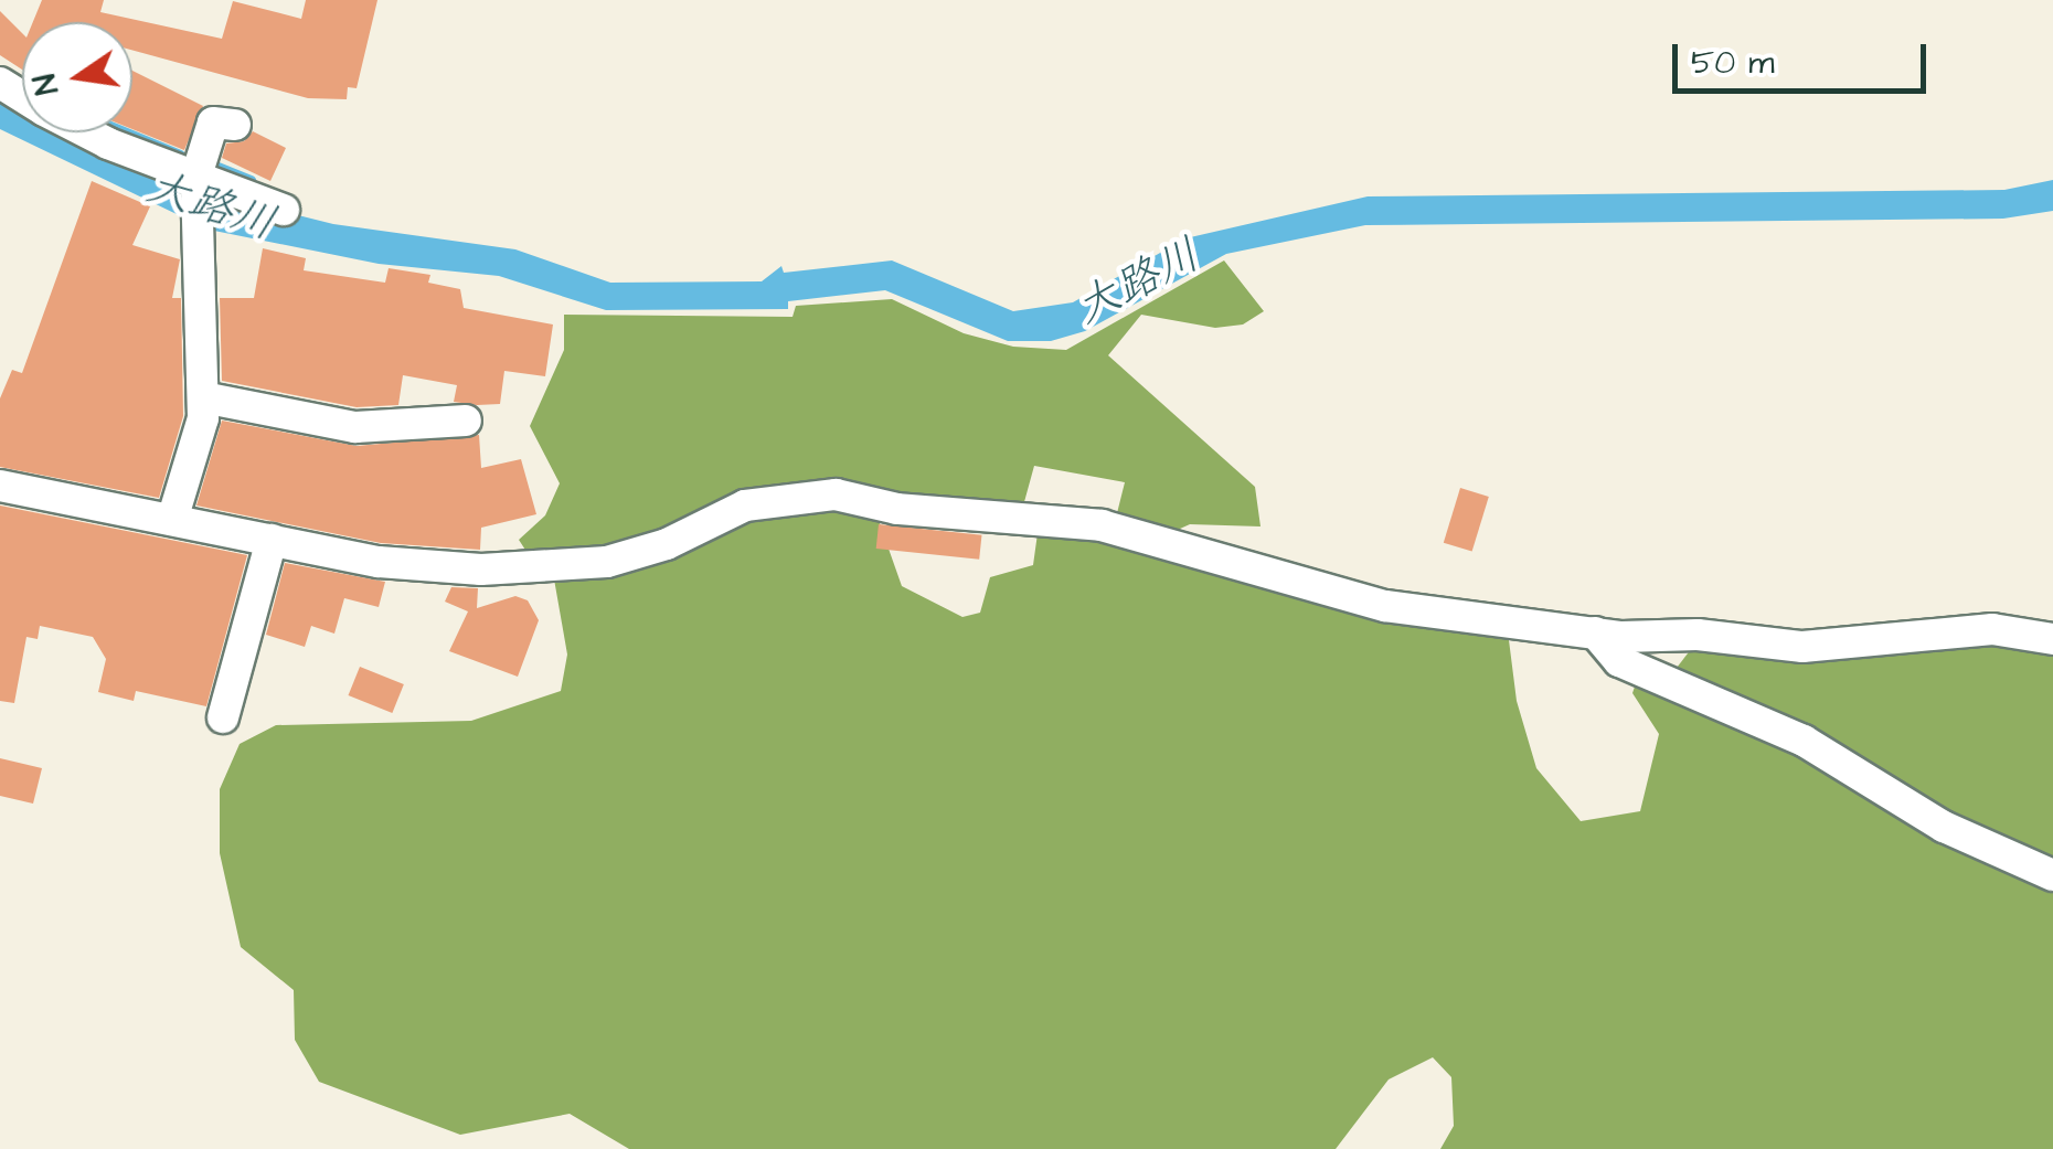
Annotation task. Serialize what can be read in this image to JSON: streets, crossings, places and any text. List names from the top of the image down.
{
  "water": ["大路川"],
  "scale_bar": "50 m",
  "north": "left"
}
